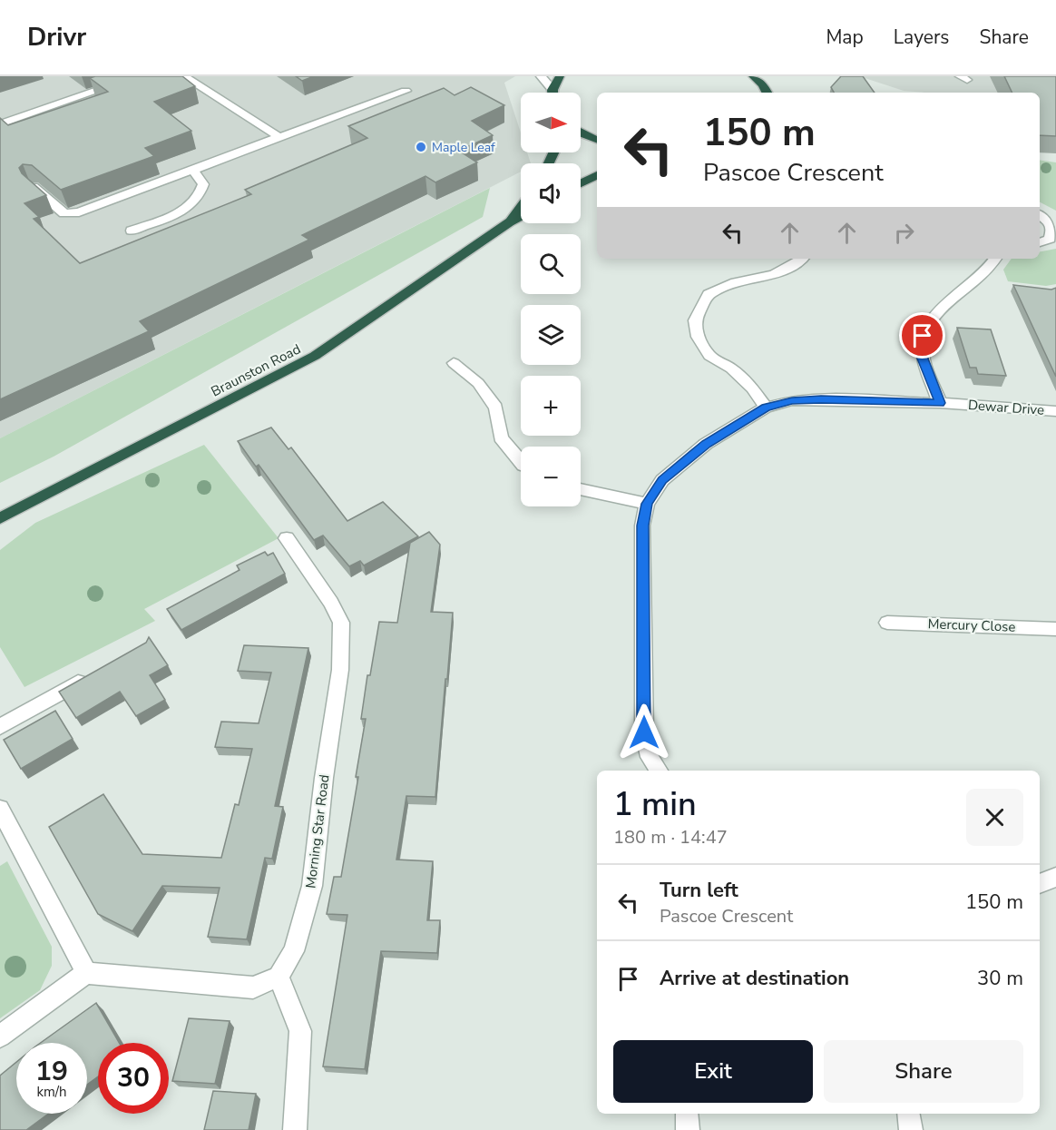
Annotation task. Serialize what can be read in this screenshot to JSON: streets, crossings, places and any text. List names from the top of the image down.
{
  "streets": {
    "highway": ["Braunston Road"],
    "street": ["Dewar Drive", "Mercury Close", "Morning Star Road"]
  },
  "places": ["Maple Leaf"],
  "north": "right",
  "page": {
    "header": "Drivr",
    "nav": ["Map", "Layers", "Share"],
    "map_buttons": ["+", "−"],
    "turn": ["150 m", "Pascoe Crescent"],
    "heading": ["1 min", "180 m · 14:47"],
    "list": [
      {
        "name": "Turn left",
        "note": "Pascoe Crescent",
        "value": "150 m"
      },
      {
        "name": "Arrive at destination",
        "value": "30 m"
      }
    ],
    "buttons": ["Exit", "Share"],
    "speed": "19 km/h",
    "limit": "30"
  }
}
